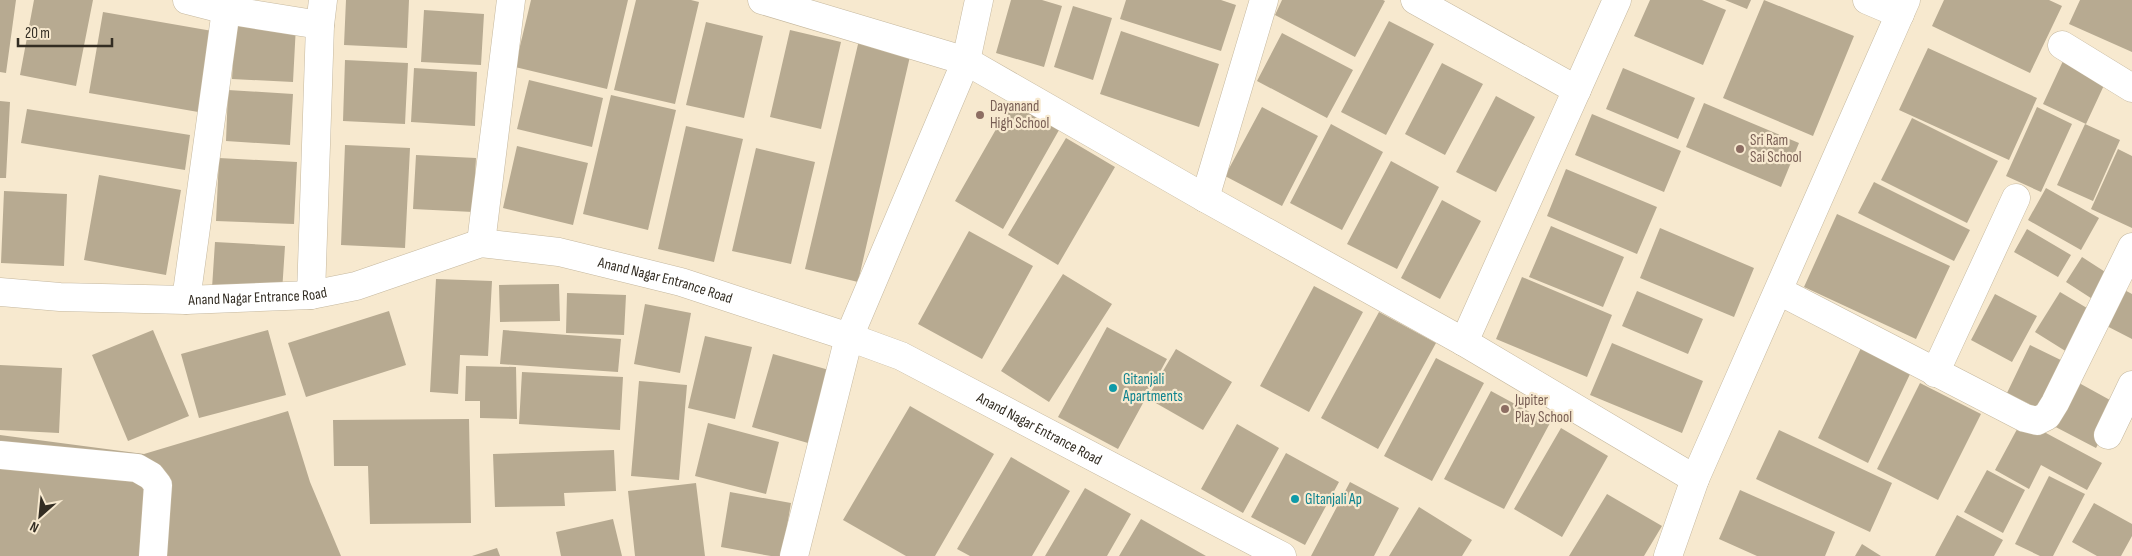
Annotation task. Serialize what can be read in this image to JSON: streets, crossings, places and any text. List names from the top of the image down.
{
  "streets": {
    "street": ["Anand Nagar Entrance Road"]
  },
  "places": [
    "Dayanand High School",
    "Sri Ram Sai School",
    "Gitanjali Apartments",
    "Jupiter Play School",
    "GItanjali Ap"
  ],
  "scale_bar": "20 m",
  "north": "bottom left"
}
